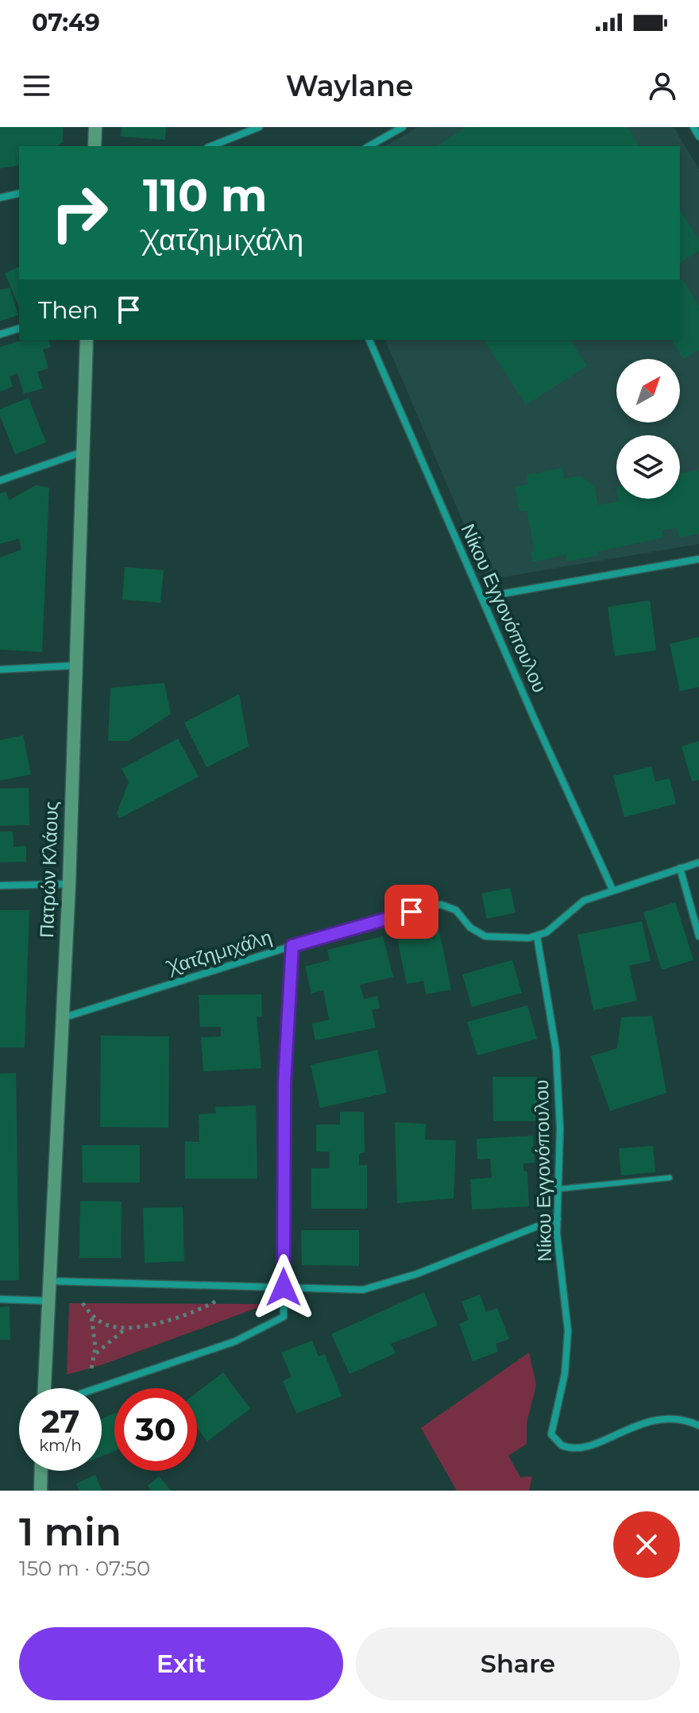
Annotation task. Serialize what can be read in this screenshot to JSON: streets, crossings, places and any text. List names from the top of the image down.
{
  "streets": {
    "main road": ["Πατρών Κλάους"],
    "street": ["Νίκου Εγγονόπουλου", "Χατζημιχάλη"]
  },
  "crossings": [
    ["Νίκου Εγγονόπουλου", "Χατζημιχάλη"],
    ["Πατρών Κλάους", "Χατζημιχάλη"]
  ],
  "north": "top right",
  "page": {
    "status": "07:49",
    "header": "Waylane",
    "turn": ["110 m", "Χατζημιχάλη"],
    "then": "Then",
    "speed": "27 km/h",
    "limit": "30",
    "heading": ["1 min", "150 m · 07:50"],
    "buttons": ["Exit", "Share"]
  }
}
